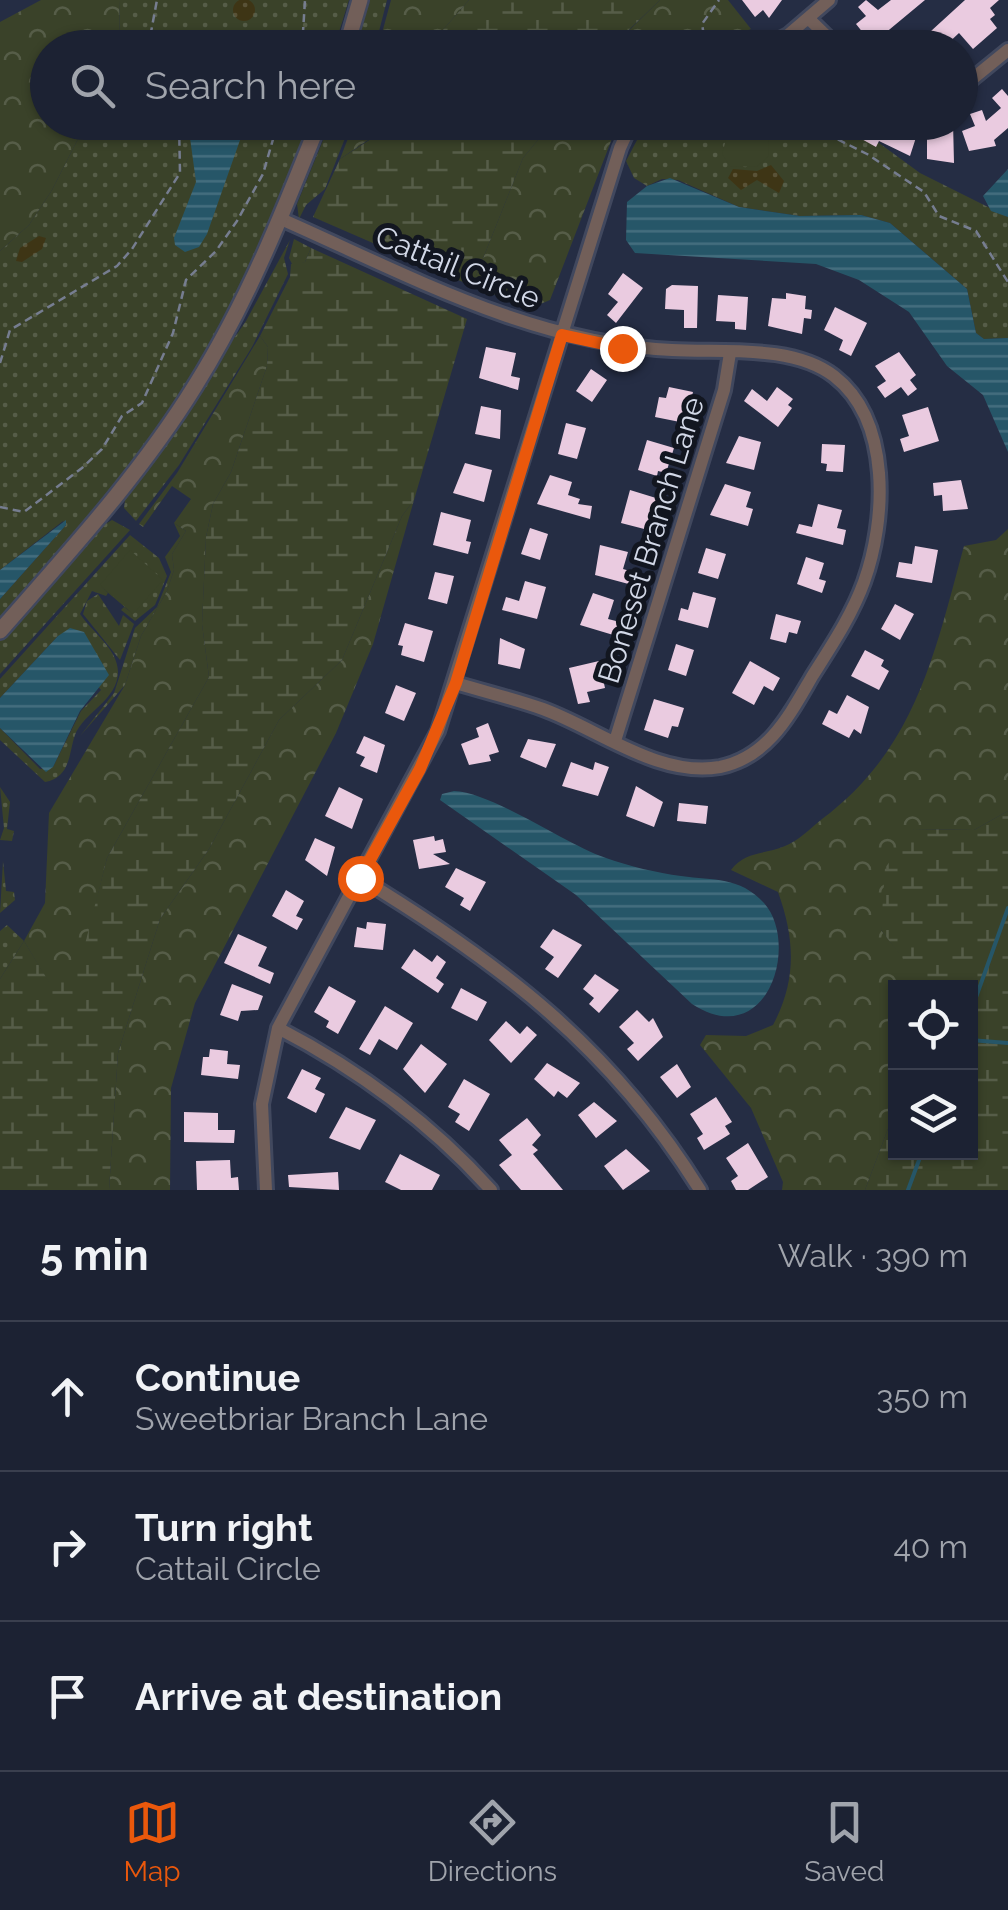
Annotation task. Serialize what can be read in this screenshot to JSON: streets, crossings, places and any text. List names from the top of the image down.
{
  "streets": {
    "street": ["Cattail Circle", "Boneset Branch Lane"]
  },
  "crossings": [
    ["Cattail Circle", "Boneset Branch Lane"]
  ],
  "page": {
    "search": "Search here",
    "heading": ["5 min", "Walk · 390 m"],
    "list": [
      ["Continue", "Sweetbriar Branch Lane", "350 m"],
      ["Turn right", "Cattail Circle", "40 m"],
      "Arrive at destination"
    ],
    "nav": ["Map", "Directions", "Saved"]
  }
}
